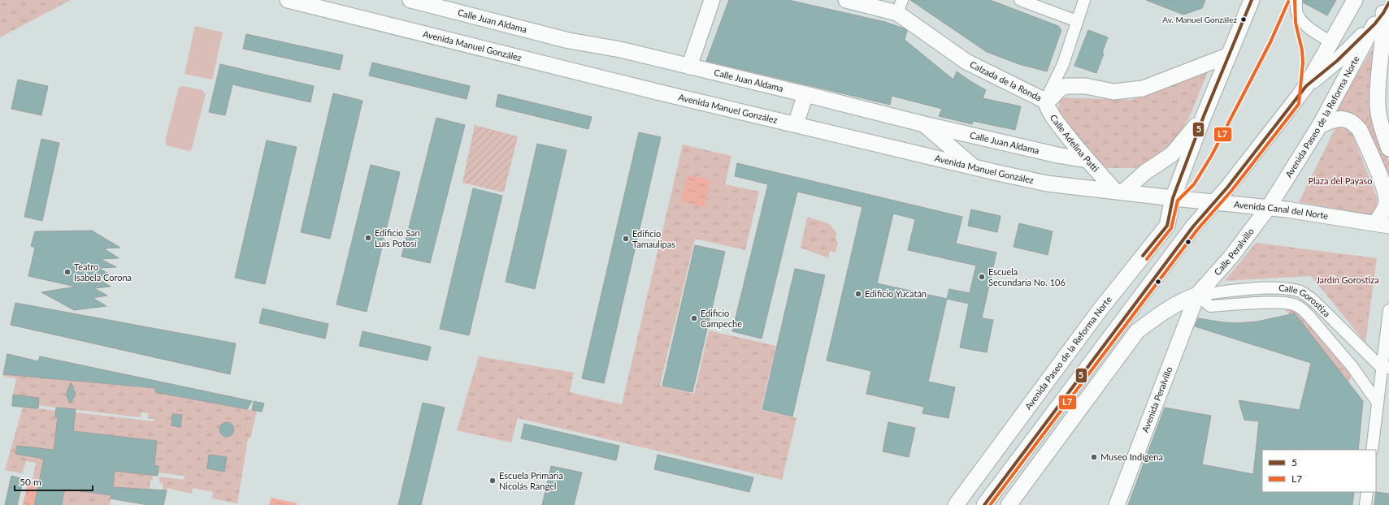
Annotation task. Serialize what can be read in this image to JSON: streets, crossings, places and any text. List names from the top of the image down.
{
  "streets": {
    "main road": [
      "Calle Juan Aldama",
      "Avenida Manuel González",
      "Calzada de la Ronda",
      "Avenida Paseo de la Reforma Norte",
      "Calle Adelina Patti",
      "Avenida Canal del Norte",
      "Calle Peralvillo",
      "Avenida Peralvillo"
    ],
    "street": ["Calle Gorostiza"]
  },
  "crossings": [
    ["Calle Juan Aldama", "Calle Adelina Patti"],
    ["Avenida Manuel González", "Avenida Paseo de la Reforma Norte"],
    ["Avenida Manuel González", "Calle Adelina Patti"],
    ["Avenida Manuel González", "Avenida Canal del Norte"],
    ["Calzada de la Ronda", "Avenida Paseo de la Reforma Norte"],
    ["Calzada de la Ronda", "Calle Adelina Patti"],
    ["Avenida Paseo de la Reforma Norte", "Avenida Canal del Norte"],
    ["Avenida Paseo de la Reforma Norte", "Calle Peralvillo"],
    ["Avenida Canal del Norte", "Calle Peralvillo"],
    ["Calle Peralvillo", "Calle Gorostiza"],
    ["Calle Peralvillo", "Avenida Peralvillo"],
    ["Calle Gorostiza", "Avenida Peralvillo"]
  ],
  "parks": ["Plaza del Payaso", "Jardín Gorostiza"],
  "places": [
    "Av. Manuel González",
    "Edificio San Luis Potosí",
    "Edificio Tamaulipas",
    "Teatro Isabela Corona",
    "Escuela Secundaria No. 106",
    "Edificio Yucatán",
    "Edificio Campeche",
    "Museo Indígena",
    "Escuela Primaria Nicolás Rangel"
  ],
  "lines": ["transit line 5", "transit line L7"],
  "legend": ["5", "L7"],
  "scale_bar": "50 m"
}
